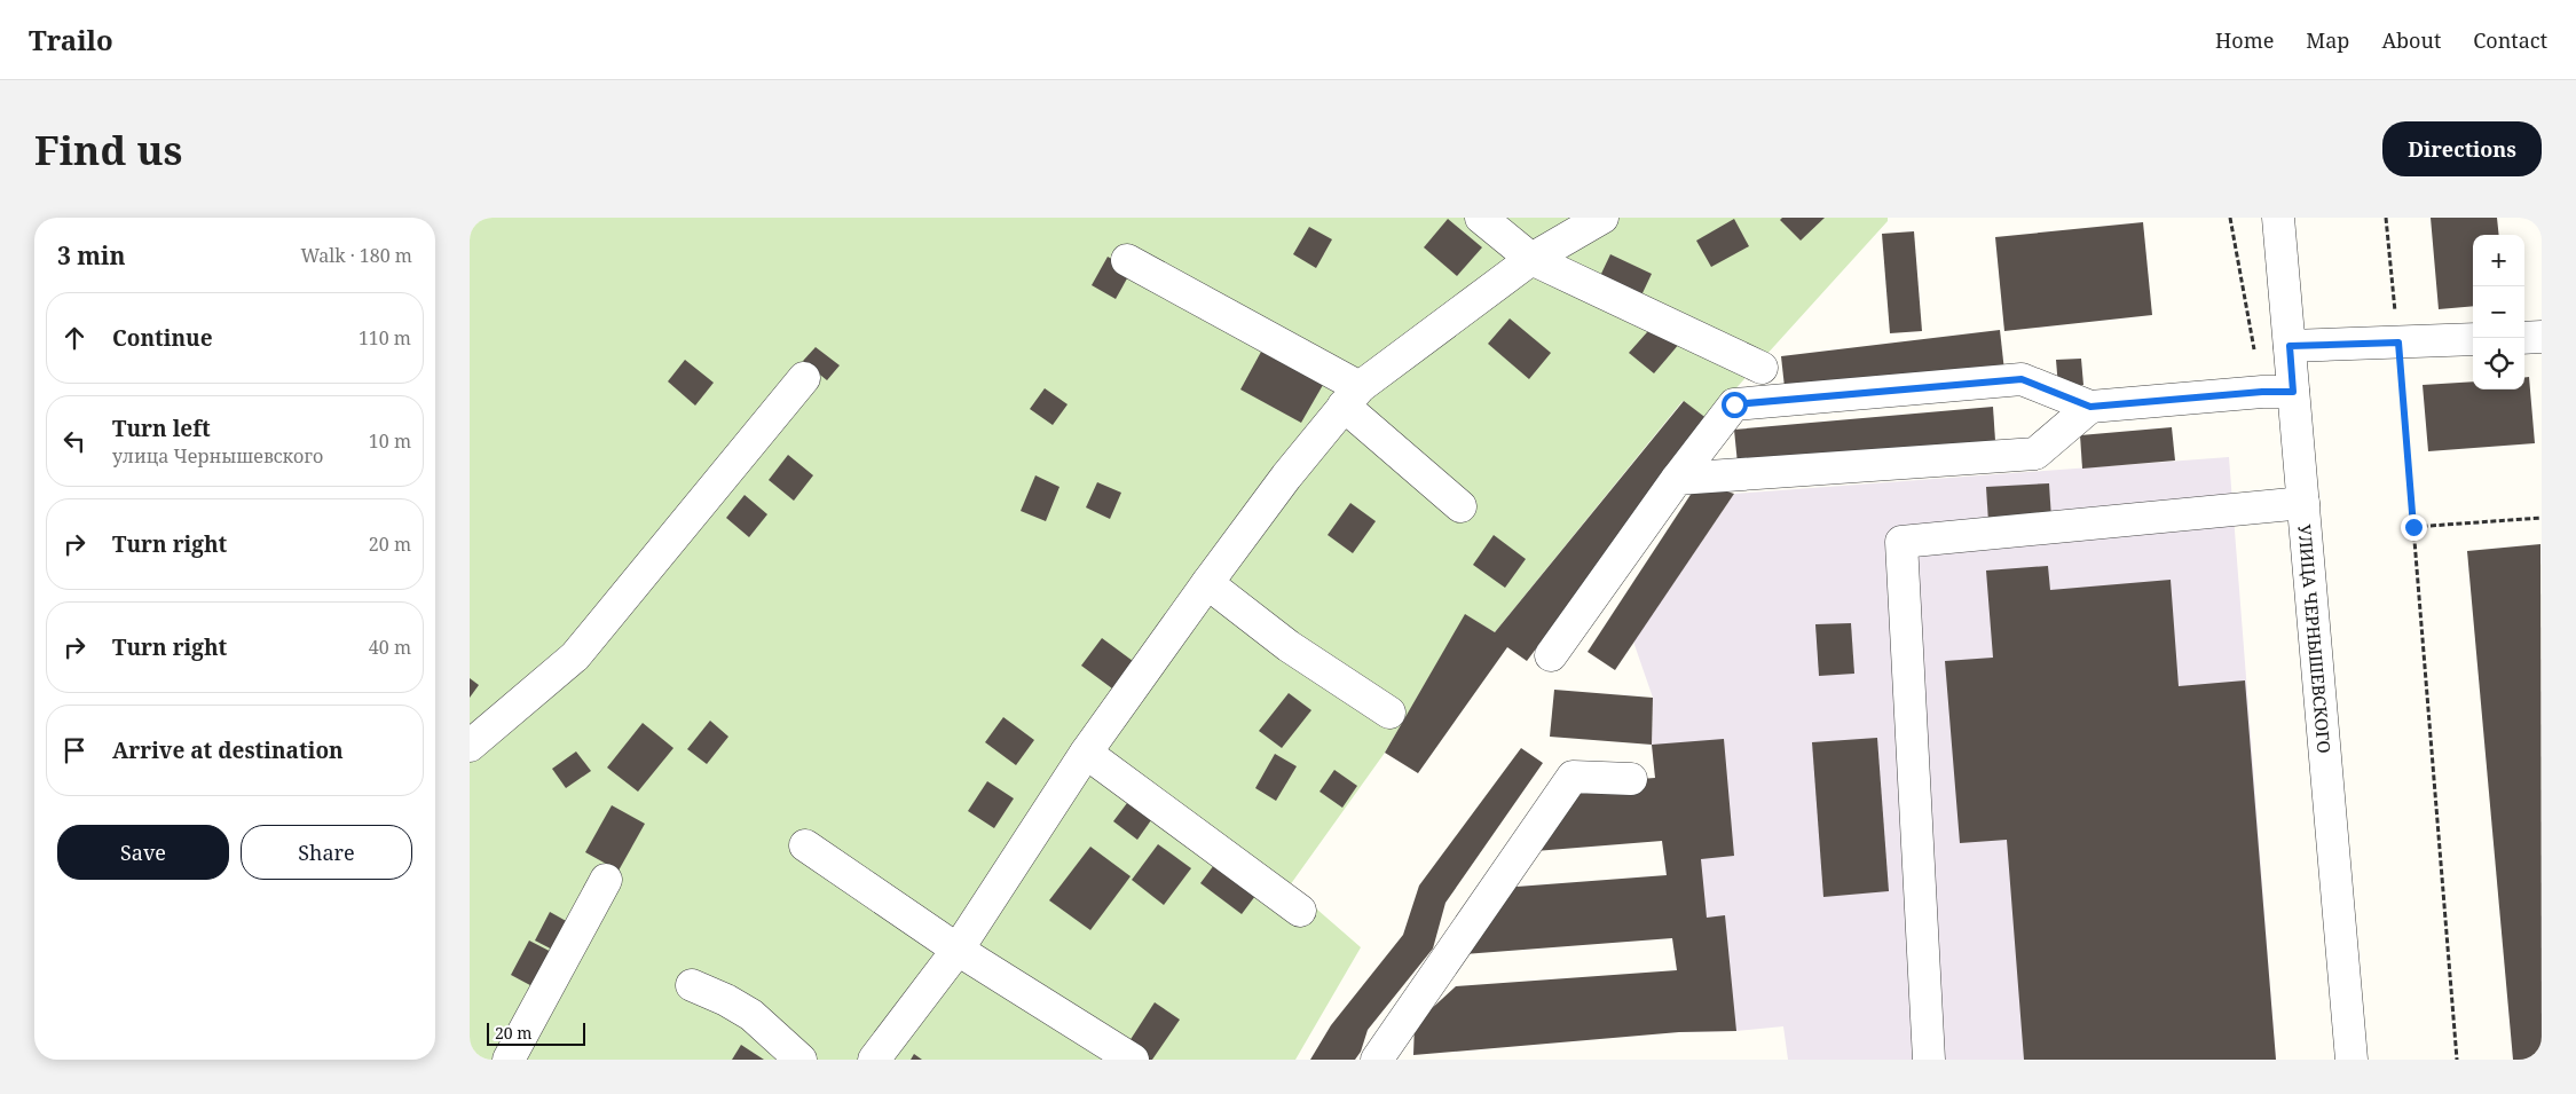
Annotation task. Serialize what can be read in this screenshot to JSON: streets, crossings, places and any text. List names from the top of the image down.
{
  "streets": {
    "street": ["УЛИЦА ЧЕРНЫШЕВСКОГО"]
  },
  "scale_bar": "20 m",
  "page": {
    "header": "Trailo",
    "nav": [
      "Home",
      "Map",
      "About",
      "Contact"
    ],
    "buttons": [
      "Directions",
      ["Save", "Share"]
    ],
    "title": "Find us",
    "heading": ["3 min", "Walk · 180 m"],
    "map_buttons": ["+", "−"],
    "list": [
      ["Continue", "110 m"],
      ["Turn left", "улица Чернышевского", "10 m"],
      ["Turn right", "20 m"],
      ["Turn right", "40 m"],
      "Arrive at destination"
    ],
    "scale": "20 m"
  }
}
